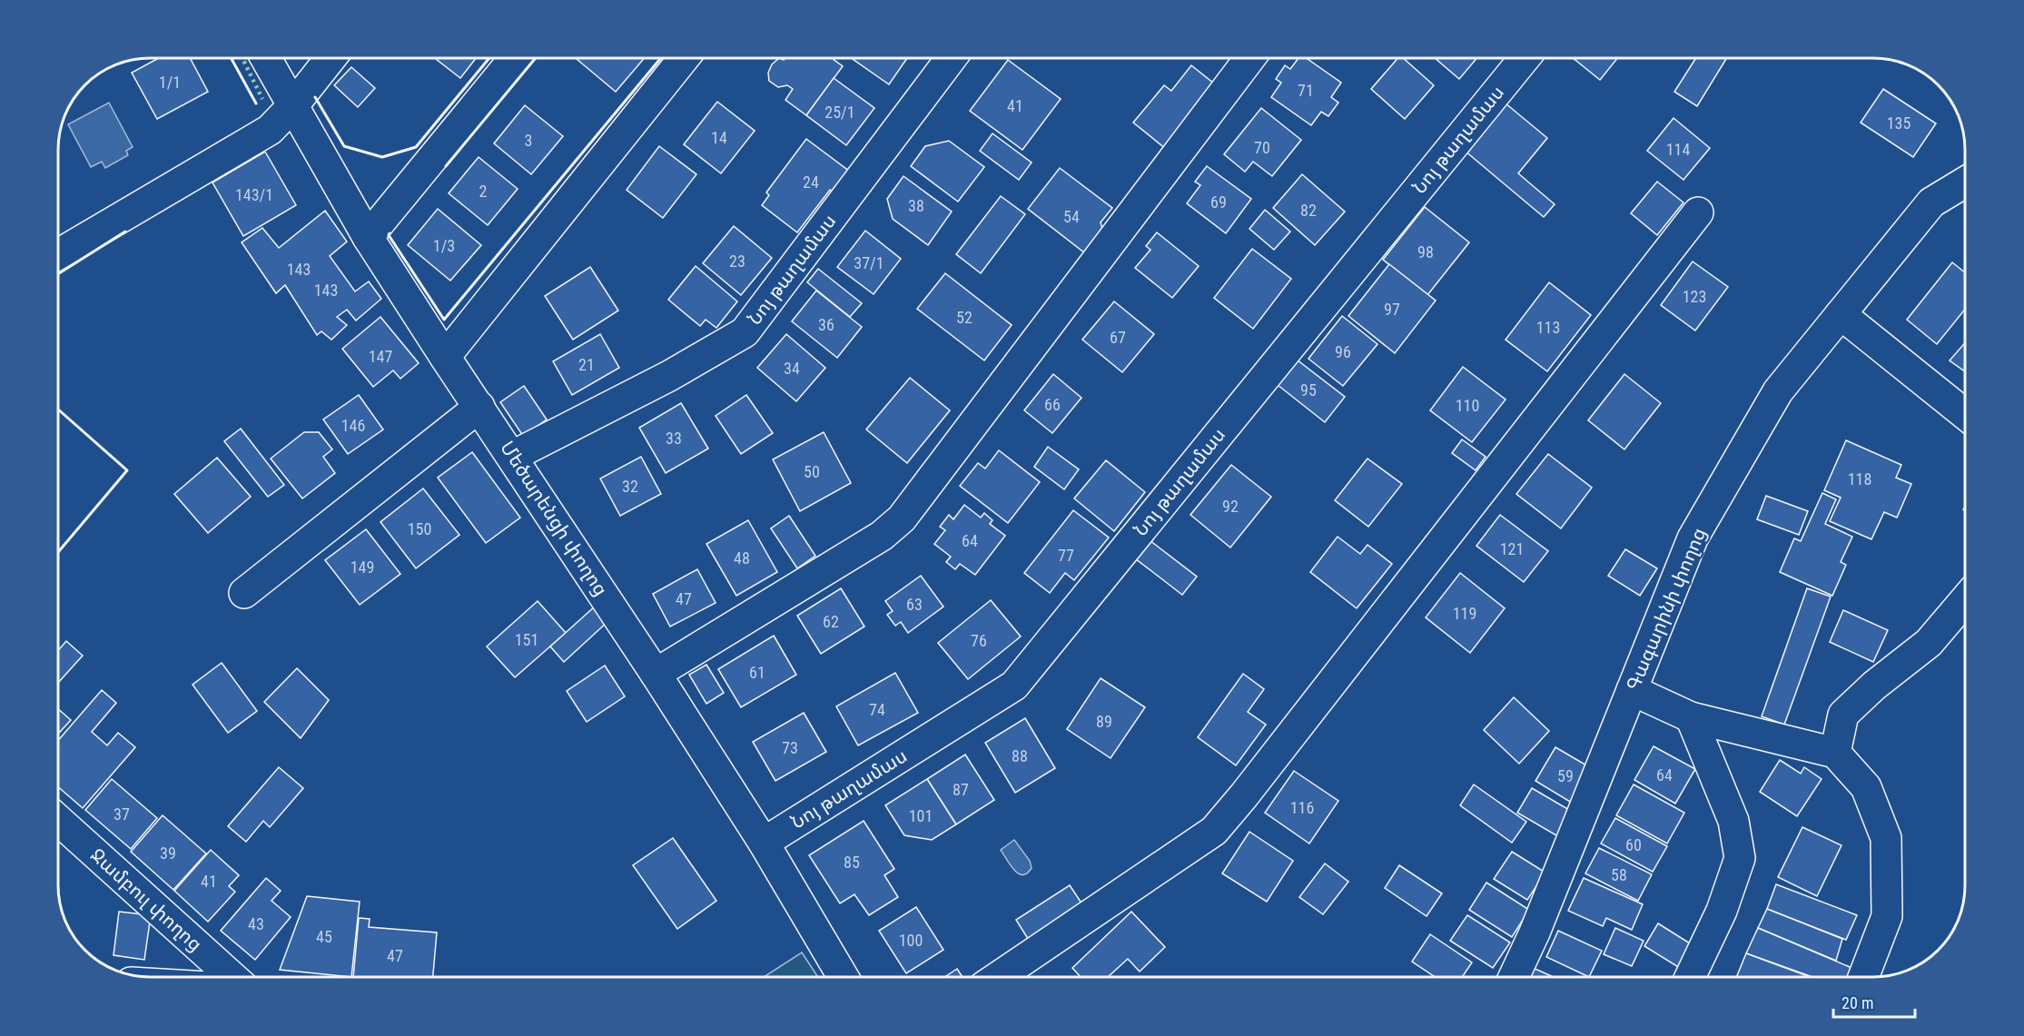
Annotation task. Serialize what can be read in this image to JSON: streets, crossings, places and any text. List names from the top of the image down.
{
  "streets": {
    "street": [
      "Նոյ թաղամաս",
      "Մեծարենցի փողոց",
      "Գագարինի փողոց",
      "Ջամբուլ փողոց"
    ]
  },
  "crossings": [
    ["Նոյ թաղամաս", "Մեծարենցի փողոց"]
  ],
  "house_numbers": [
    "1/1",
    "71",
    "41",
    "25/1",
    "135",
    "14",
    "3",
    "70",
    "114",
    "24",
    "2",
    "143/1",
    "69",
    "38",
    "82",
    "54",
    "1/3",
    "98",
    "23",
    "37/1",
    "143",
    "143",
    "123",
    "97",
    "52",
    "36",
    "113",
    "67",
    "96",
    "147",
    "21",
    "34",
    "95",
    "66",
    "110",
    "146",
    "33",
    "50",
    "118",
    "32",
    "92",
    "150",
    "64",
    "121",
    "77",
    "48",
    "149",
    "47",
    "63",
    "119",
    "62",
    "151",
    "76",
    "61",
    "74",
    "89",
    "73",
    "88",
    "64",
    "59",
    "87",
    "116",
    "37",
    "101",
    "60",
    "39",
    "85",
    "58",
    "41",
    "43",
    "45",
    "100",
    "47"
  ],
  "scale_bar": "20 m"
}
